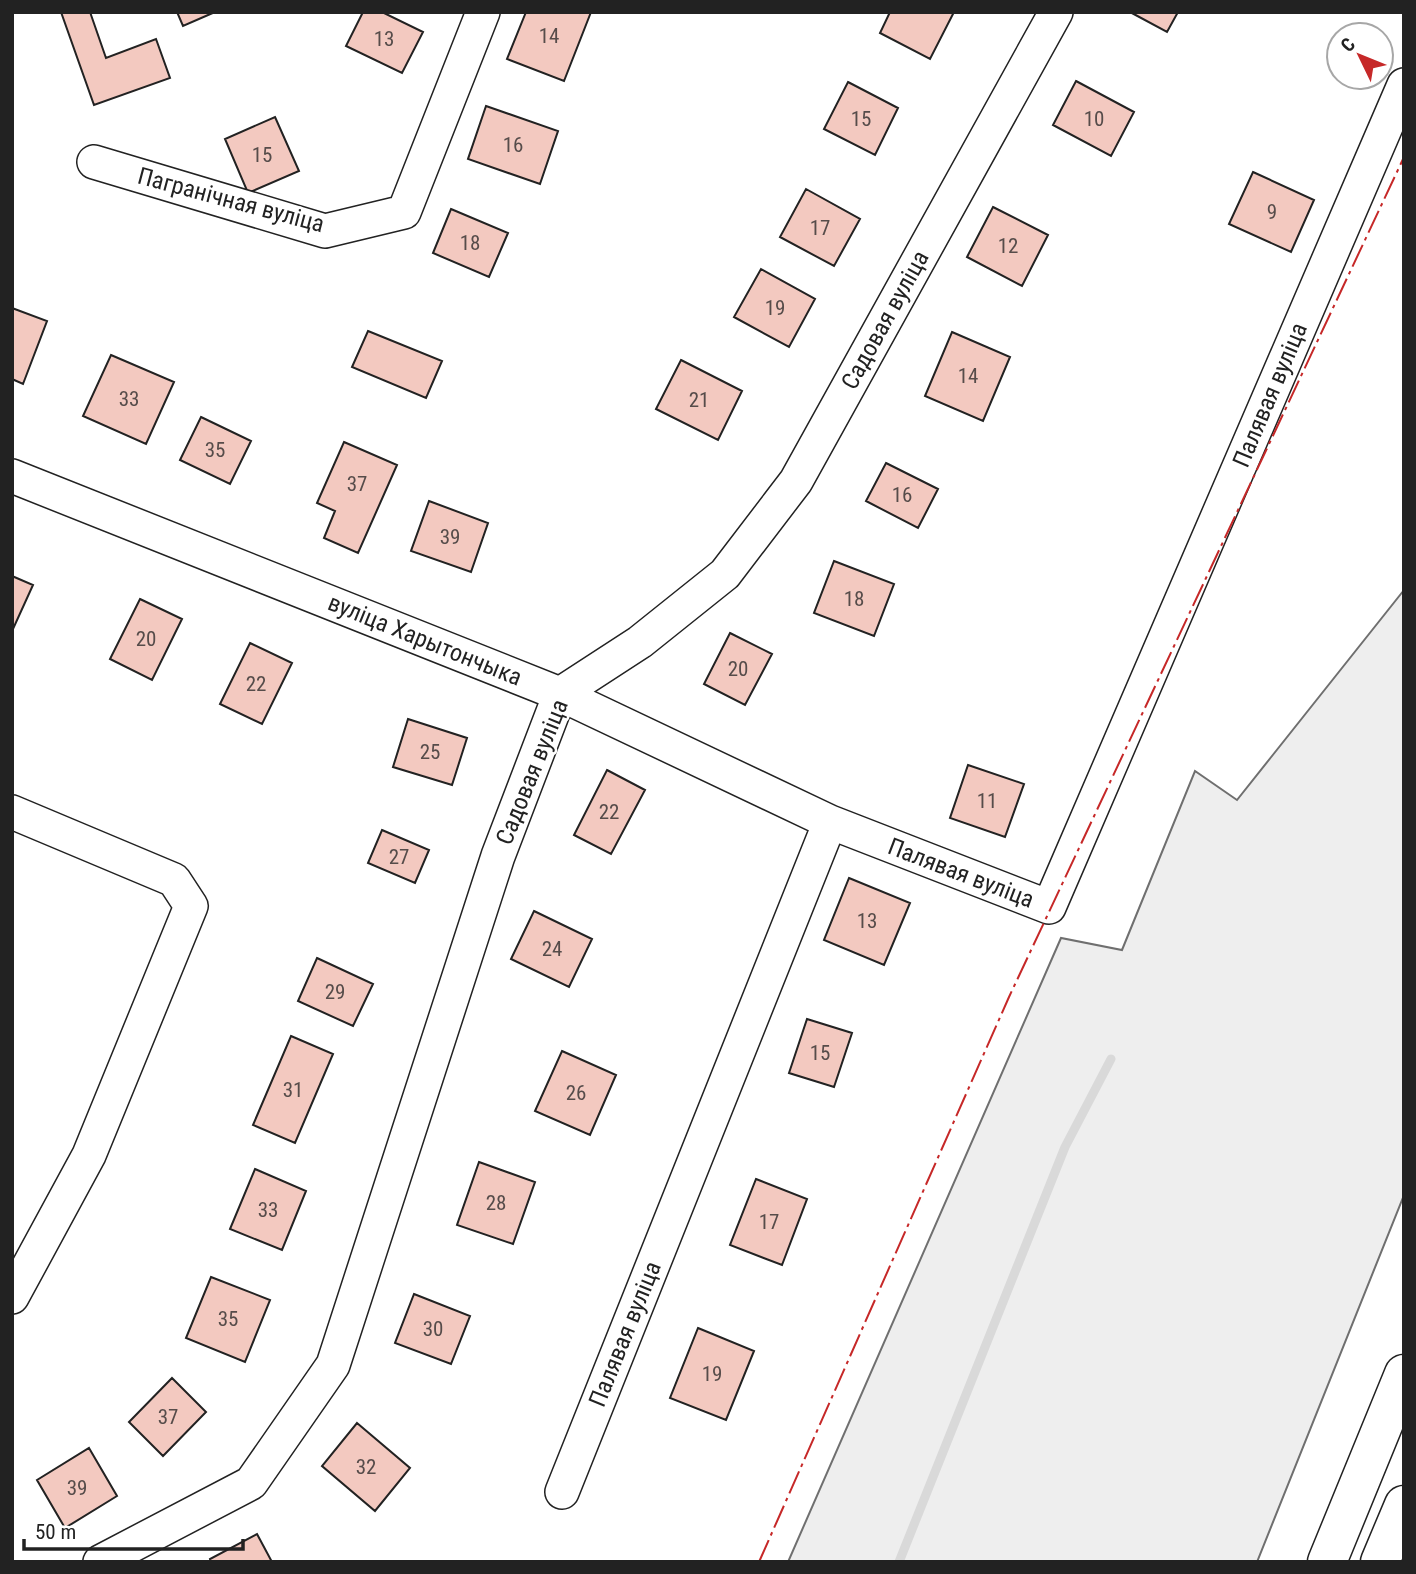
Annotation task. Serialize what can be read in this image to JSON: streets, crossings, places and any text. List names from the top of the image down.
{
  "streets": {
    "street": [
      "Пагранічная вуліца",
      "Садовая вуліца",
      "Палявая вуліца",
      "вуліца Харытончыка"
    ]
  },
  "crossings": [
    ["Садовая вуліца", "вуліца Харытончыка"],
    ["Палявая вуліца", "вуліца Харытончыка"]
  ],
  "house_numbers": [
    "14",
    "13",
    "15",
    "10",
    "16",
    "15",
    "9",
    "17",
    "18",
    "12",
    "19",
    "14",
    "33",
    "21",
    "35",
    "37",
    "16",
    "39",
    "18",
    "20",
    "20",
    "22",
    "25",
    "11",
    "22",
    "27",
    "13",
    "24",
    "29",
    "15",
    "31",
    "26",
    "28",
    "33",
    "17",
    "35",
    "30",
    "19",
    "37",
    "32",
    "39"
  ],
  "scale_bar": "50 m",
  "north": "top left"
}
